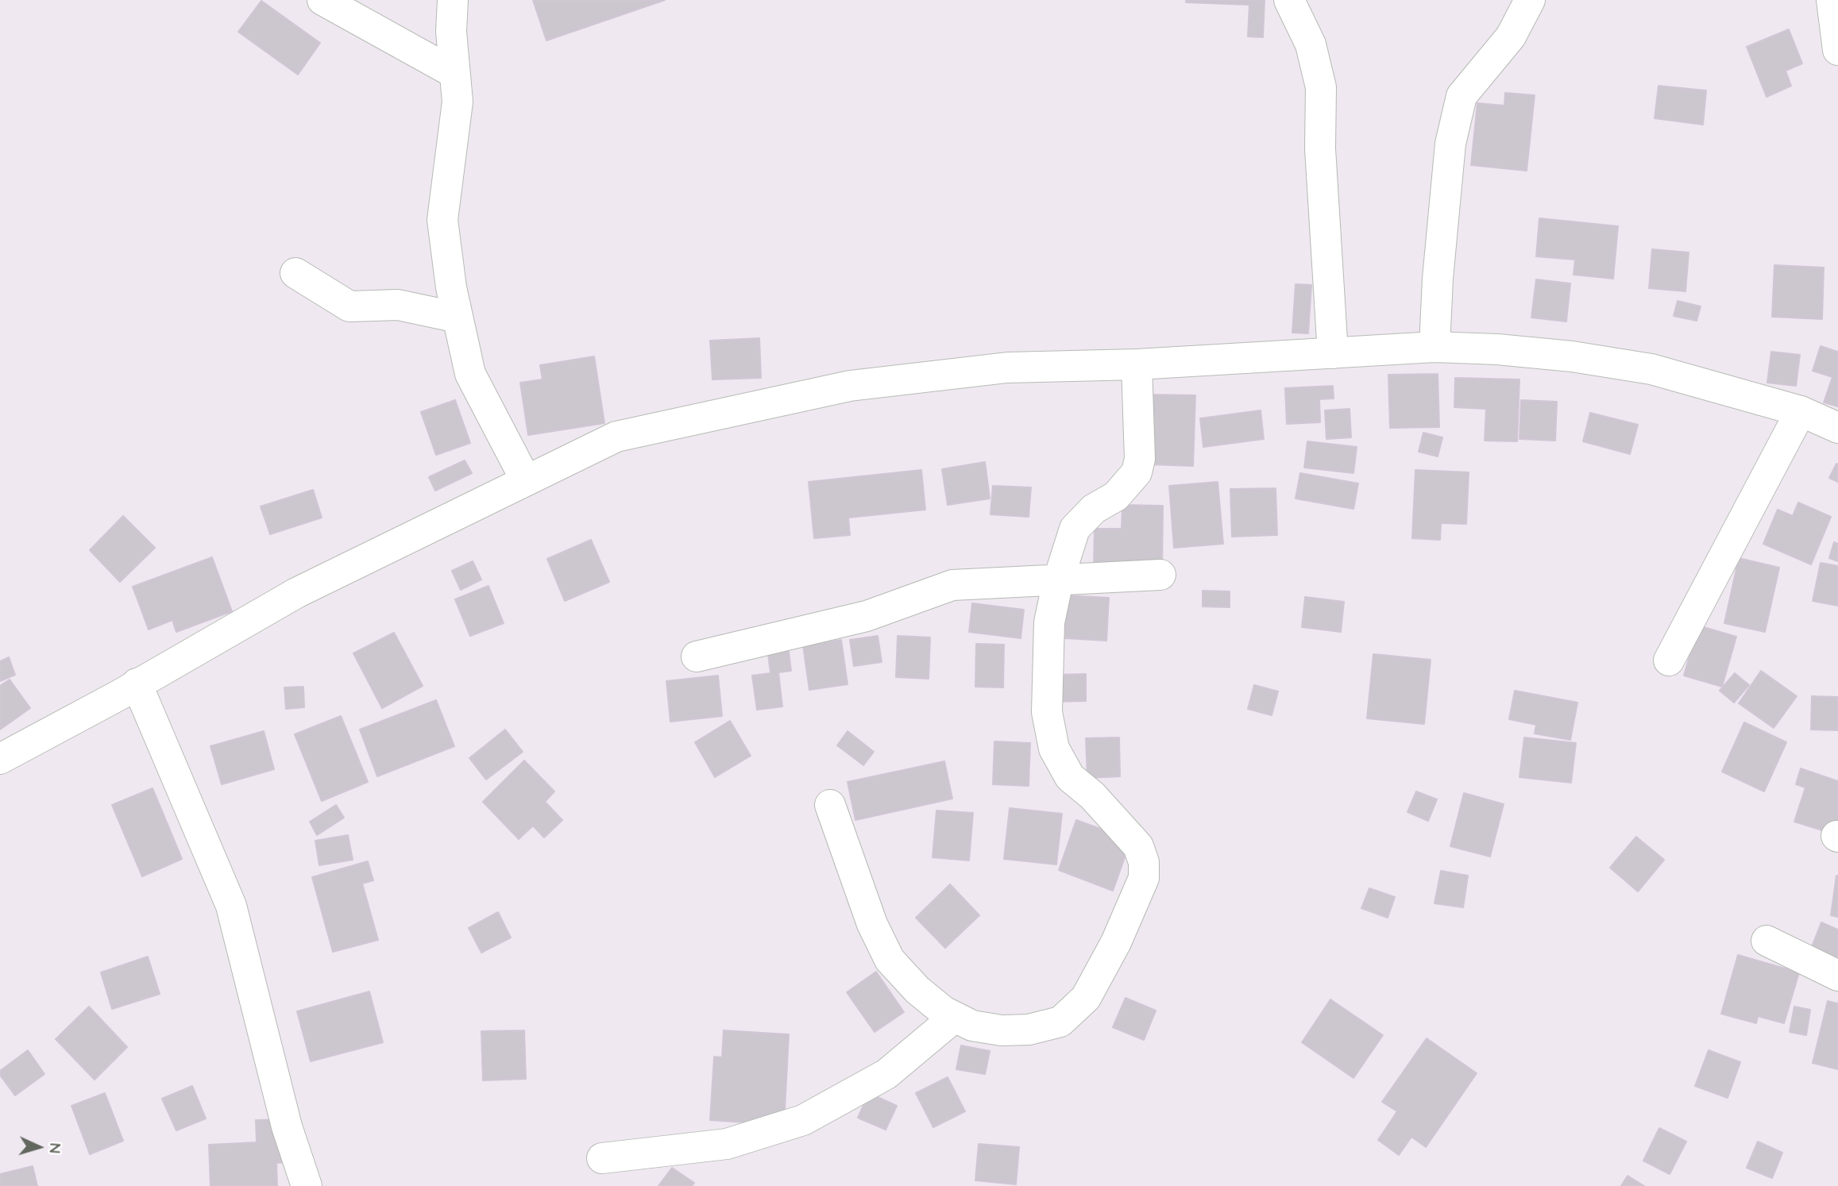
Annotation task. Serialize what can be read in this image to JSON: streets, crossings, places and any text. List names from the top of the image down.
{
  "north": "right"
}
